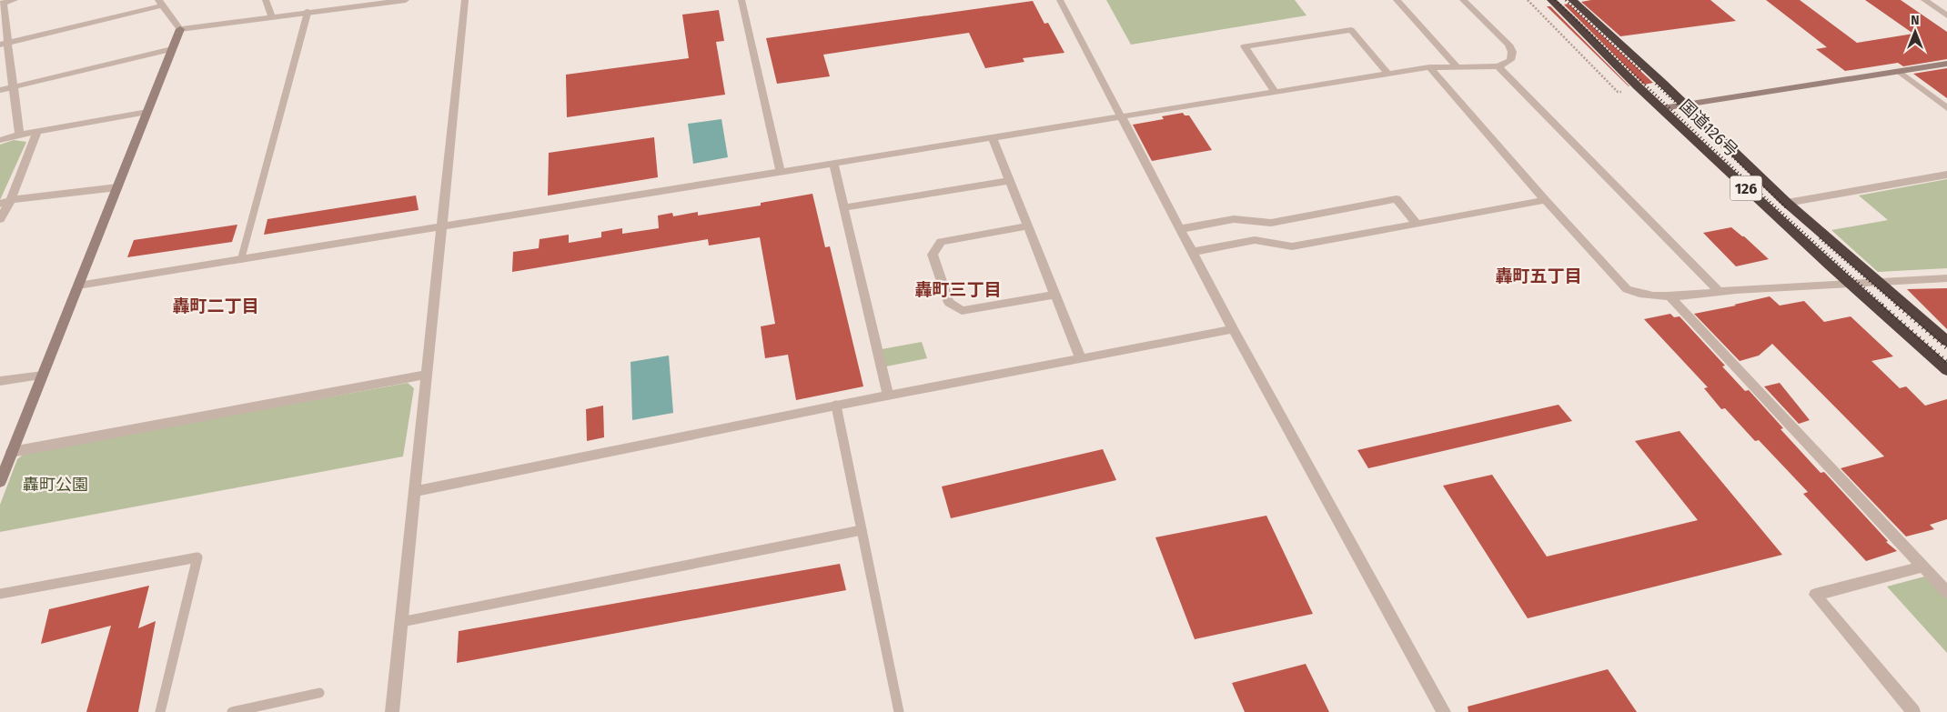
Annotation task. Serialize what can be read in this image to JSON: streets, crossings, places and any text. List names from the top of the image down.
{
  "streets": {
    "highway": ["国道126号", "126"]
  },
  "districts": ["轟町五丁目", "轟町三丁目", "轟町二丁目"],
  "parks": ["轟町公園"],
  "north": "top"
}
